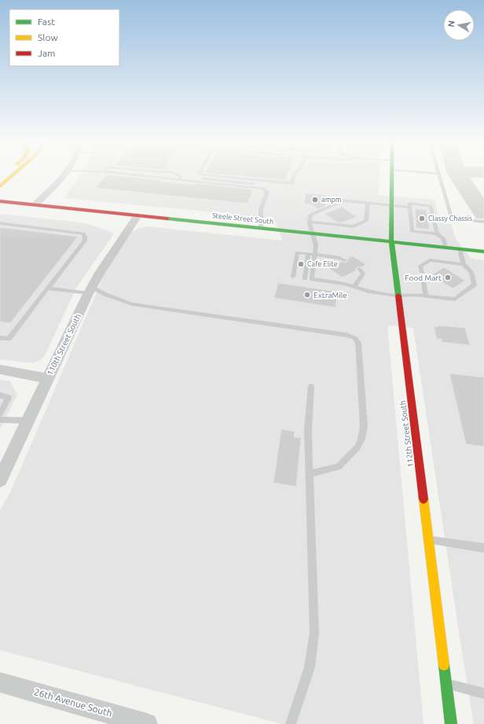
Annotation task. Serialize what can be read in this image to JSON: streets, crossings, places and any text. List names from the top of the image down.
{
  "streets": {
    "main road": ["Steele Street South", "112th Street South"],
    "street": ["110th Street South", "26th Avenue South"]
  },
  "crossings": [
    ["Steele Street South", "110th Street South"],
    ["Steele Street South", "112th Street South"]
  ],
  "places": [
    "ampm",
    "Classy Chassis",
    "Cafe Elite",
    "Food Mart",
    "ExtraMile"
  ],
  "legend": ["Fast", "Slow", "Jam"],
  "north": "left"
}
